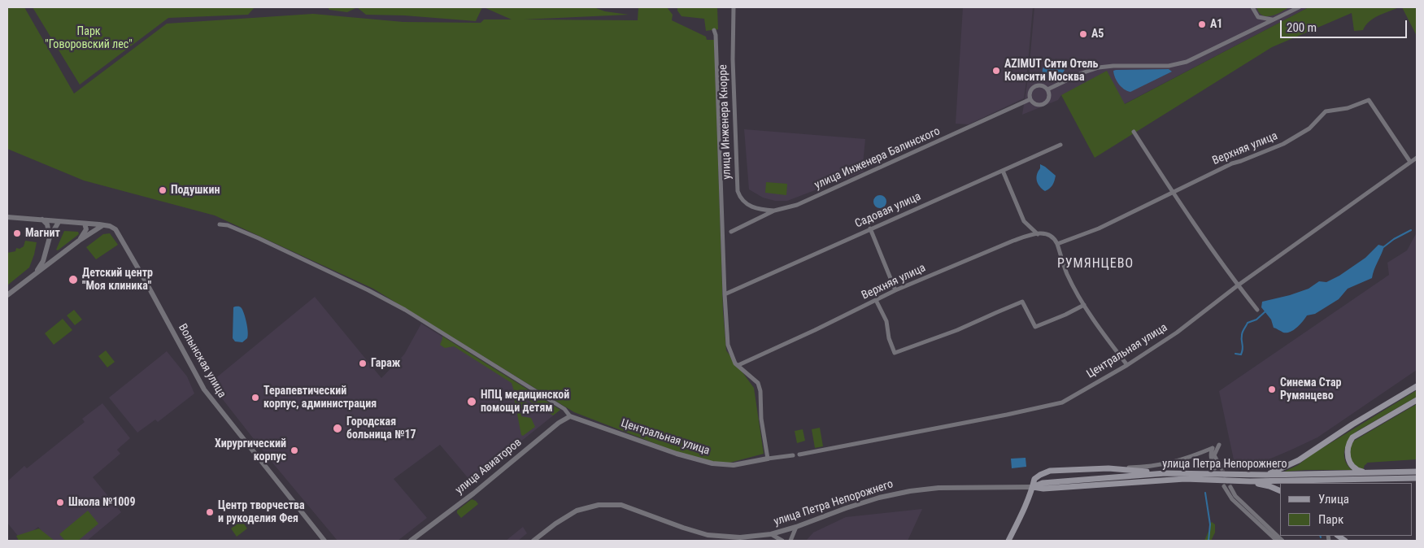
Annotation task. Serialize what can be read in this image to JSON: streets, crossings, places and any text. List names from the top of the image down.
{
  "streets": {
    "main road": ["улица Петра Непорожнего"],
    "street": [
      "улица Инженера Кнорре",
      "Верхняя улица",
      "улица Инженера Балинского",
      "Садовая улица",
      "Центральная улица",
      "Волынская улица",
      "улица Авиаторов"
    ]
  },
  "crossings": [
    ["улица Инженера Кнорре", "улица Инженера Балинского"],
    ["Верхняя улица", "Центральная улица"],
    ["Центральная улица", "улица Авиаторов"]
  ],
  "districts": ["РУМЯНЦЕВО"],
  "parks": ["Парк \"Говоровский лес\""],
  "places": [
    "А1",
    "А5",
    "AZIMUT Сити Отель Комсити Москва",
    "Подушкин",
    "Магнит",
    "Детский центр \"Моя клиника\"",
    "Гараж",
    "Синема Стар Румянцево",
    "Терапевтический корпус, администрация",
    "НПЦ медицинской помощи детям",
    "Городская больница №17",
    "Хирургический корпус",
    "Школа №1009",
    "Центр творчества и рукоделия Фея"
  ],
  "legend": ["Улица", "Парк"],
  "scale_bar": "200 m"
}
